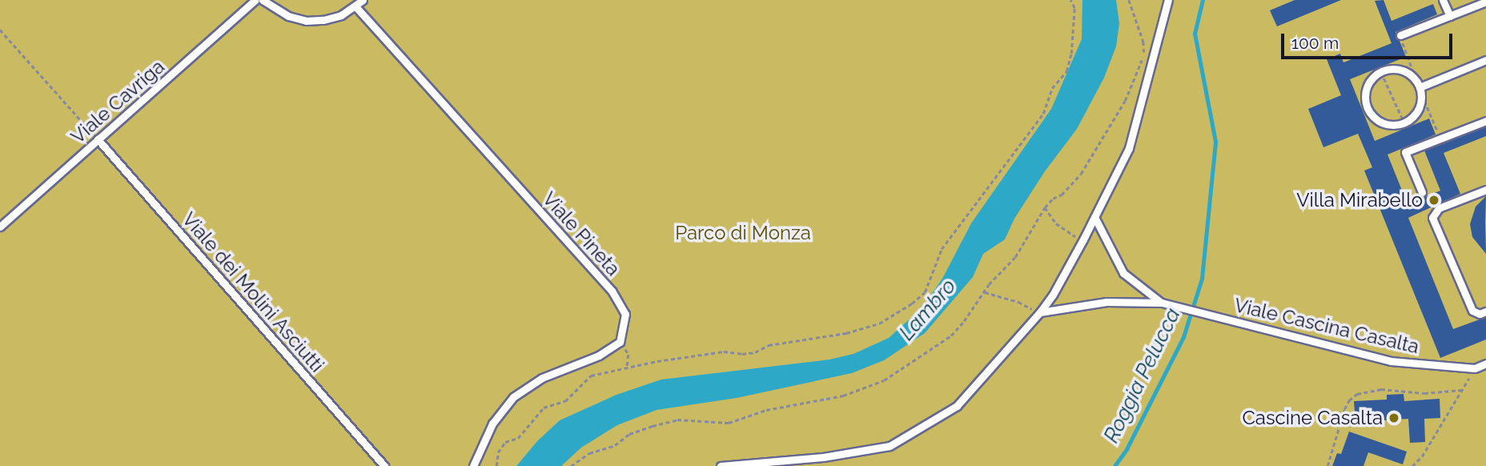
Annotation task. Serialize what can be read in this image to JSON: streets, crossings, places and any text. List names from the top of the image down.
{
  "streets": {
    "lane": [
      "Viale Cavriga",
      "Viale Pineta",
      "Viale dei Molini Asciutti",
      "Viale Cascina Casalta"
    ]
  },
  "crossings": [
    ["Viale Cavriga", "Viale dei Molini Asciutti"]
  ],
  "water": ["Lambro", "Roggia Pelucca"],
  "parks": ["Parco di Monza"],
  "places": ["Villa Mirabello", "Cascine Casalta"],
  "scale_bar": "100 m"
}
